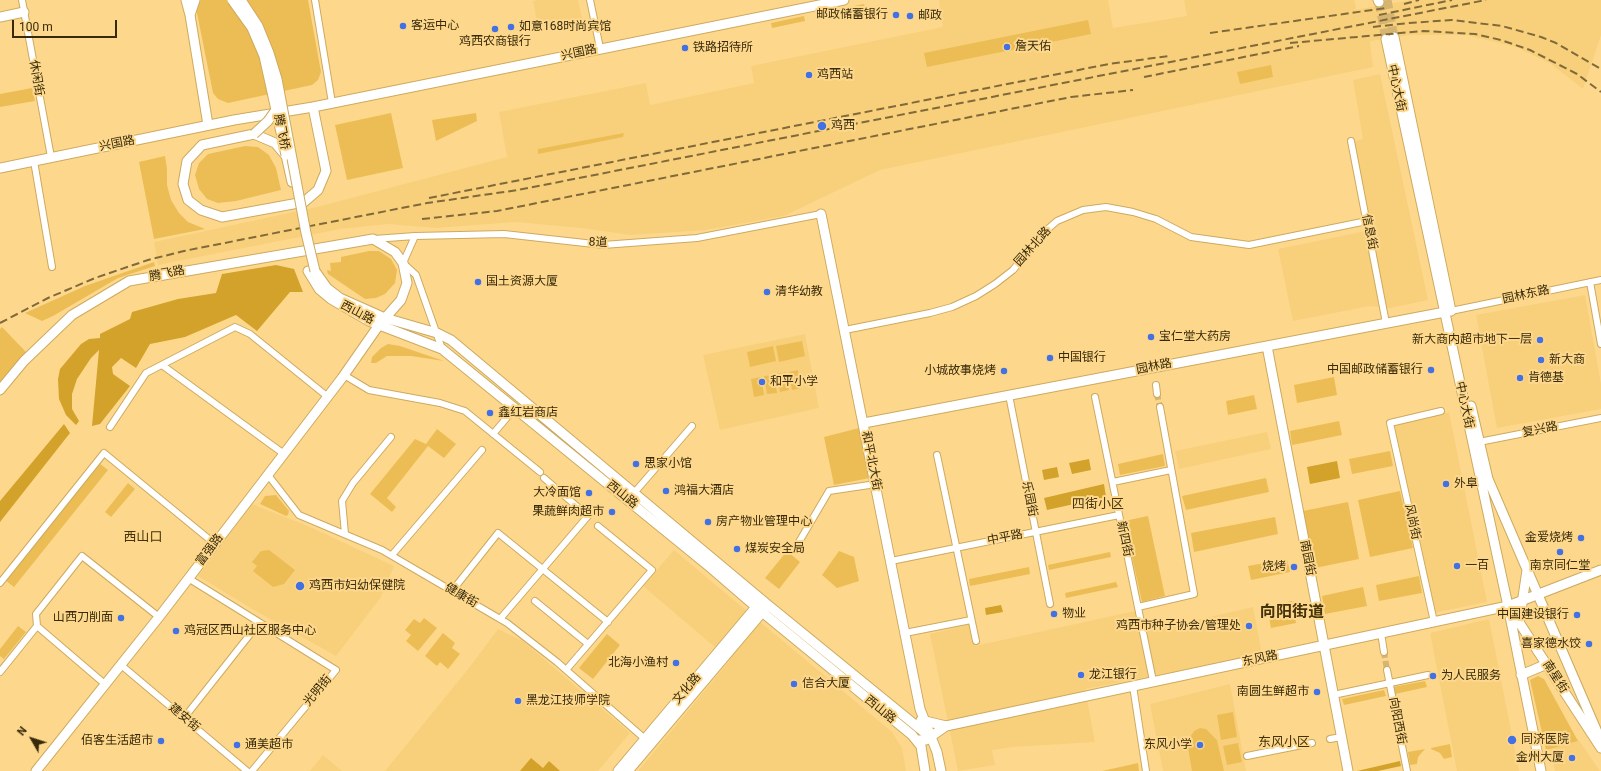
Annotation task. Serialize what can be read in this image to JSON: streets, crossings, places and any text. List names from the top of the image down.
{
  "streets": {
    "main road": [
      "兴国路",
      "中心大街",
      "腾飞桥",
      "腾飞路",
      "西山路",
      "园林路",
      "和平北大街",
      "富强路",
      "南园街",
      "东风路",
      "南星街",
      "文化路"
    ],
    "street": [
      "休闲街",
      "信息街",
      "8道",
      "园林北路",
      "园林东路",
      "复兴路",
      "乐园街",
      "风尚街",
      "中平路",
      "新四街",
      "健康街",
      "光明街",
      "建安街",
      "向阳西街"
    ]
  },
  "crossings": [
    ["兴国路", "休闲街"],
    ["中心大街", "园林东路"],
    ["中心大街", "园林路"],
    ["中心大街", "复兴路"],
    ["中心大街", "东风路"],
    ["中心大街", "南星街"],
    ["腾飞桥", "西山路"],
    ["信息街", "园林北路"],
    ["信息街", "园林路"],
    ["8道", "腾飞路"],
    ["8道", "和平北大街"],
    ["园林北路", "和平北大街"],
    ["园林东路", "园林路"],
    ["西山路", "和平北大街"],
    ["西山路", "富强路"],
    ["西山路", "东风路"],
    ["西山路", "文化路"],
    ["园林路", "和平北大街"],
    ["园林路", "乐园街"],
    ["园林路", "南园街"],
    ["和平北大街", "中平路"],
    ["和平北大街", "东风路"],
    ["乐园街", "中平路"],
    ["风尚街", "东风路"],
    ["中平路", "新四街"],
    ["新四街", "东风路"],
    ["富强路", "健康街"],
    ["富强路", "光明街"],
    ["富强路", "建安街"],
    ["南园街", "东风路"],
    ["健康街", "文化路"],
    ["东风路", "南星街"]
  ],
  "districts": [
    "四街小区",
    "西山口",
    "向阳街道",
    "东风小区"
  ],
  "places": [
    "邮政储蓄银行",
    "邮政",
    "客运中心",
    "如意168时尚宾馆",
    "鸡西农商银行",
    "詹天佑",
    "铁路招待所",
    "鸡西站",
    "鸡西",
    "国土资源大厦",
    "清华幼教",
    "宝仁堂大药房",
    "新大商内超市地下一层",
    "中国银行",
    "新大商",
    "中国邮政储蓄银行",
    "小城故事烧烤",
    "肯德基",
    "和平小学",
    "鑫红岩商店",
    "思家小馆",
    "外阜",
    "鸿福大酒店",
    "大冷面馆",
    "果蔬鲜肉超市",
    "房产物业管理中心",
    "金爱烧烤",
    "煤炭安全局",
    "南京同仁堂",
    "一百",
    "烧烤",
    "鸡西市妇幼保健院",
    "物业",
    "中国建设银行",
    "山西刀削面",
    "鸡西市种子协会/管理处",
    "鸡冠区西山社区服务中心",
    "喜家德水饺",
    "北海小渔村",
    "龙江银行",
    "为人民服务",
    "信合大厦",
    "南圆生鲜超市",
    "黑龙江技师学院",
    "同济医院",
    "佰客生活超市",
    "通美超市",
    "东风小学",
    "金州大厦"
  ],
  "scale_bar": "100 m",
  "north": "top left"
}
